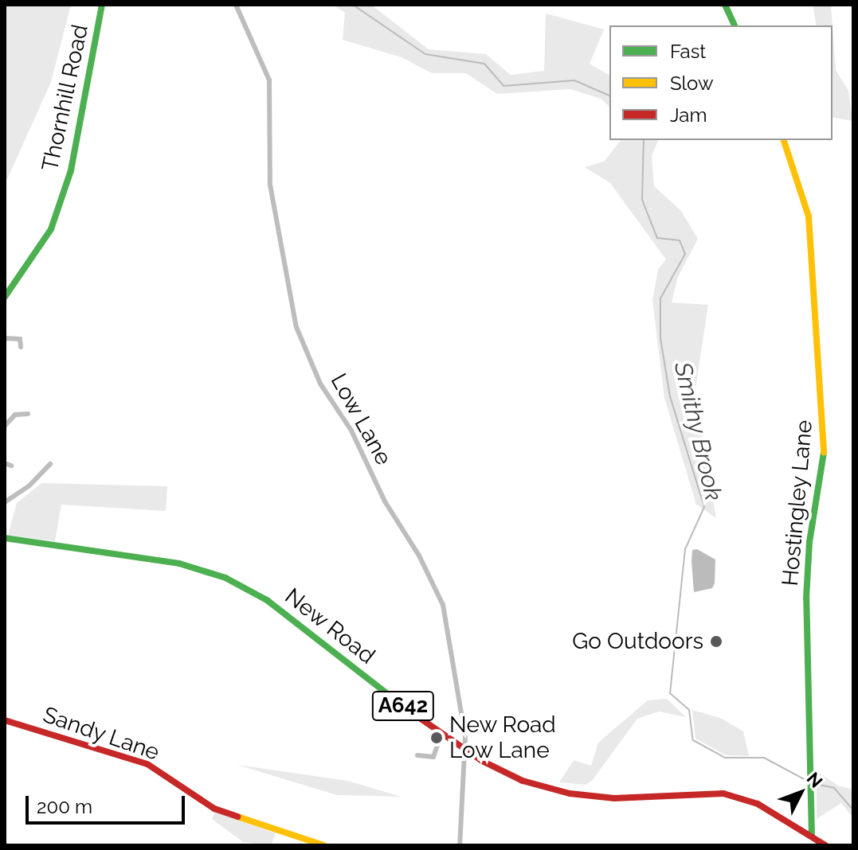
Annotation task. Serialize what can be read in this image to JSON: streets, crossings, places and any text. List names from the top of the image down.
{
  "streets": {
    "main road": [
      "Thornhill Road",
      "Hostingley Lane",
      "New Road",
      "A642",
      "Sandy Lane"
    ],
    "street": ["Low Lane"]
  },
  "crossings": [
    ["Low Lane", "New Road"],
    ["Hostingley Lane", "New Road"]
  ],
  "water": ["Smithy Brook"],
  "places": ["Go Outdoors", "New Road Low Lane"],
  "legend": ["Fast", "Slow", "Jam"],
  "scale_bar": "200 m",
  "north": "top right"
}
